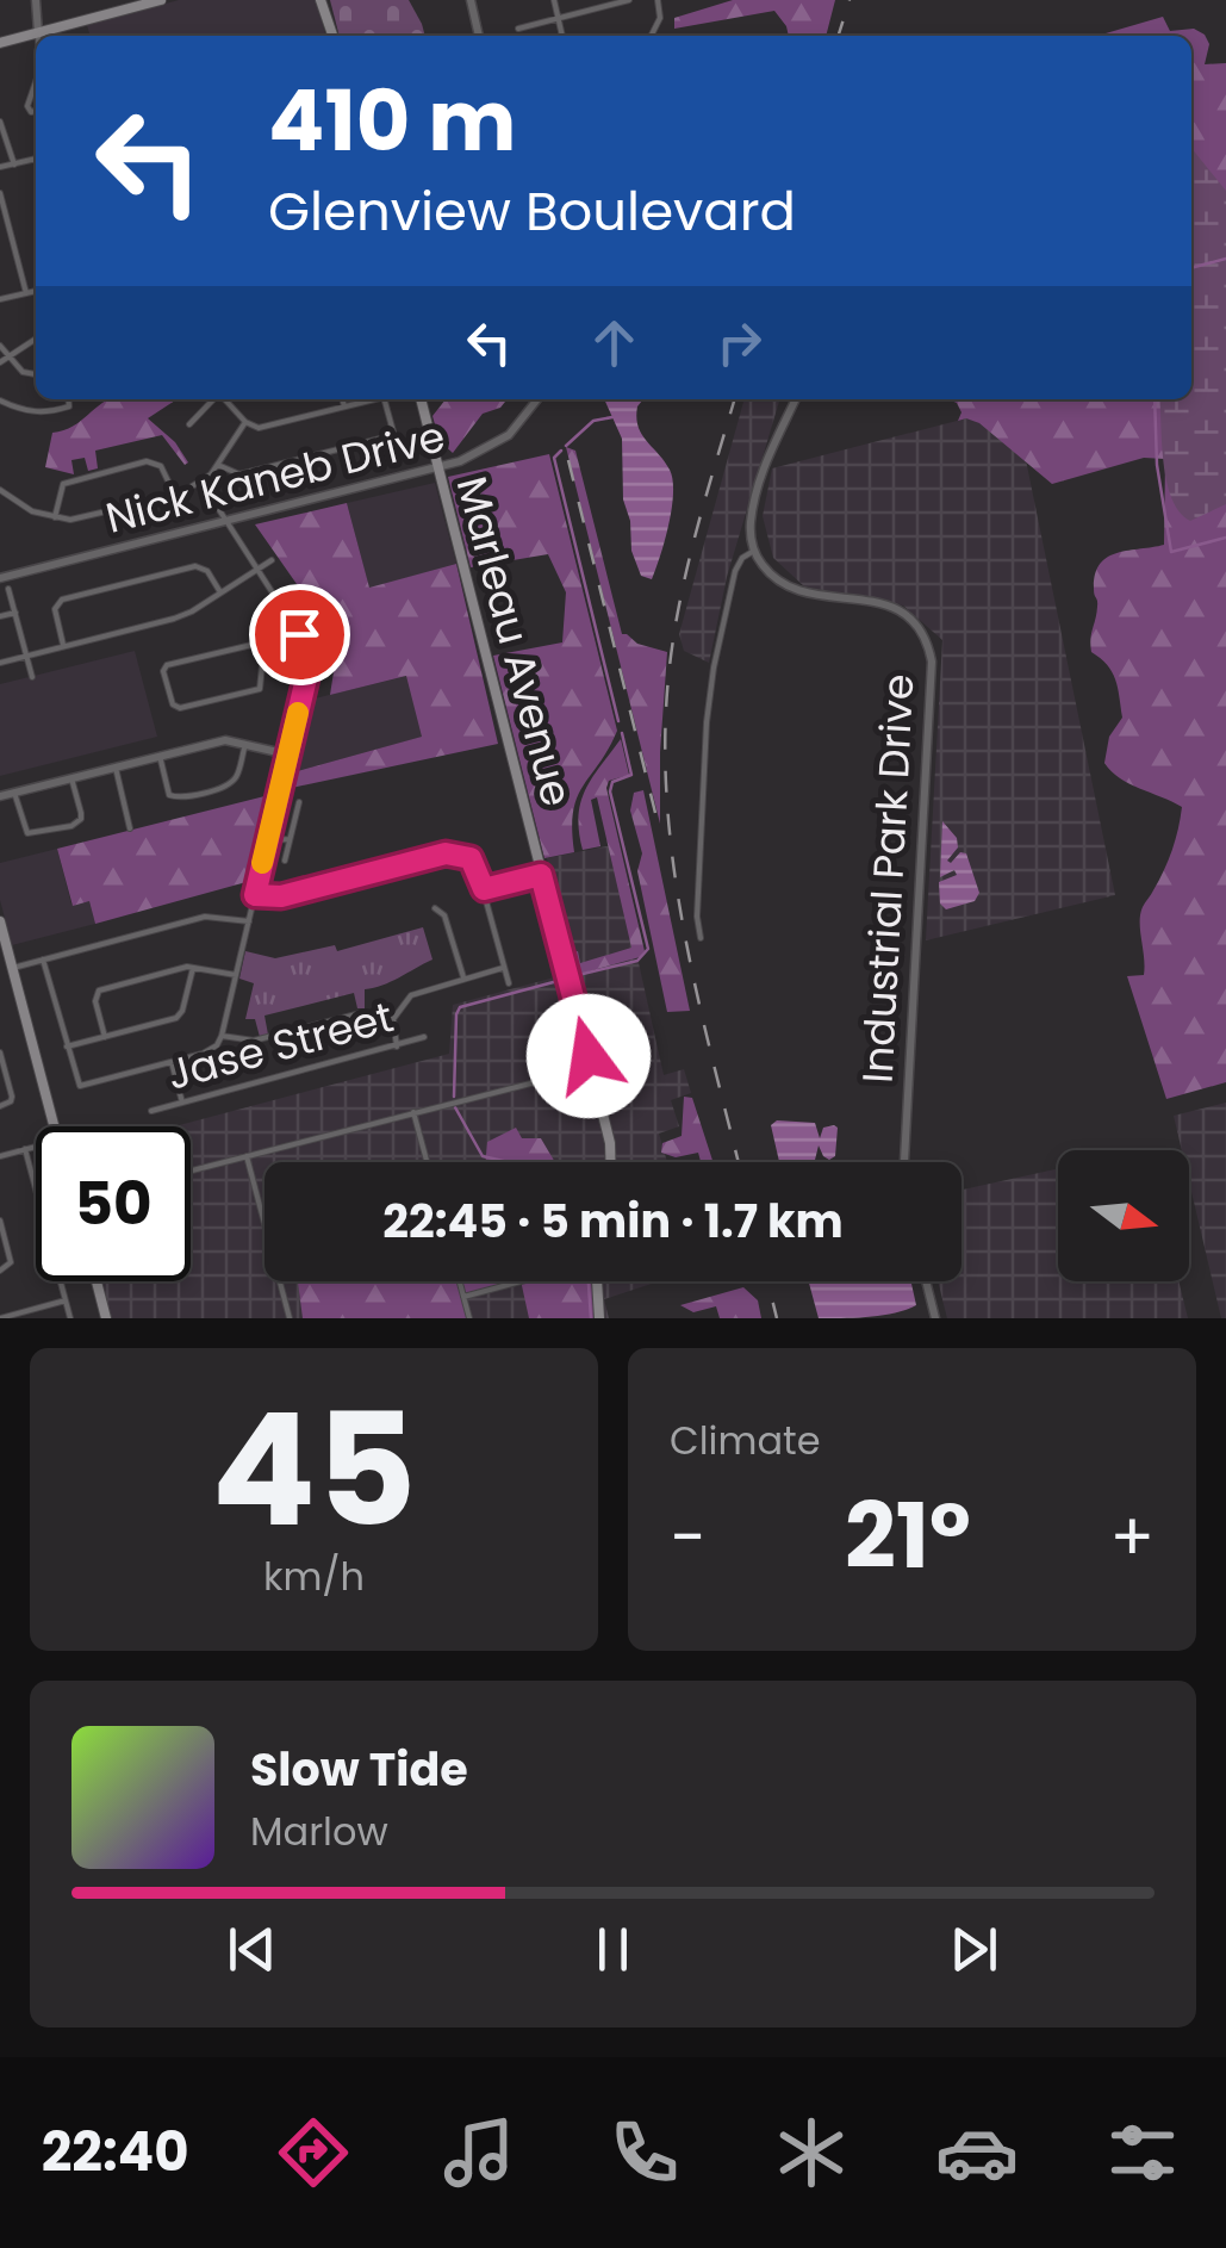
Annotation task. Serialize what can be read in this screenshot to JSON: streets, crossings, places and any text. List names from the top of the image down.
{
  "streets": {
    "main road": ["Marleau Avenue"],
    "street": ["Nick Kaneb Drive", "Industrial Park Drive", "Jase Street"]
  },
  "crossings": [
    ["Nick Kaneb Drive", "Marleau Avenue"]
  ],
  "north": "right",
  "page": {
    "turn": ["410 m", "Glenview Boulevard"],
    "limit": "50",
    "trip": "22:45 · 5 min · 1.7 km",
    "tile": [
      ["45", "km/h"],
      "Climate"
    ],
    "heat": ["−", "21°", "+"],
    "song": ["Slow Tide", "Marlow"],
    "tabs": "22:40"
  }
}
